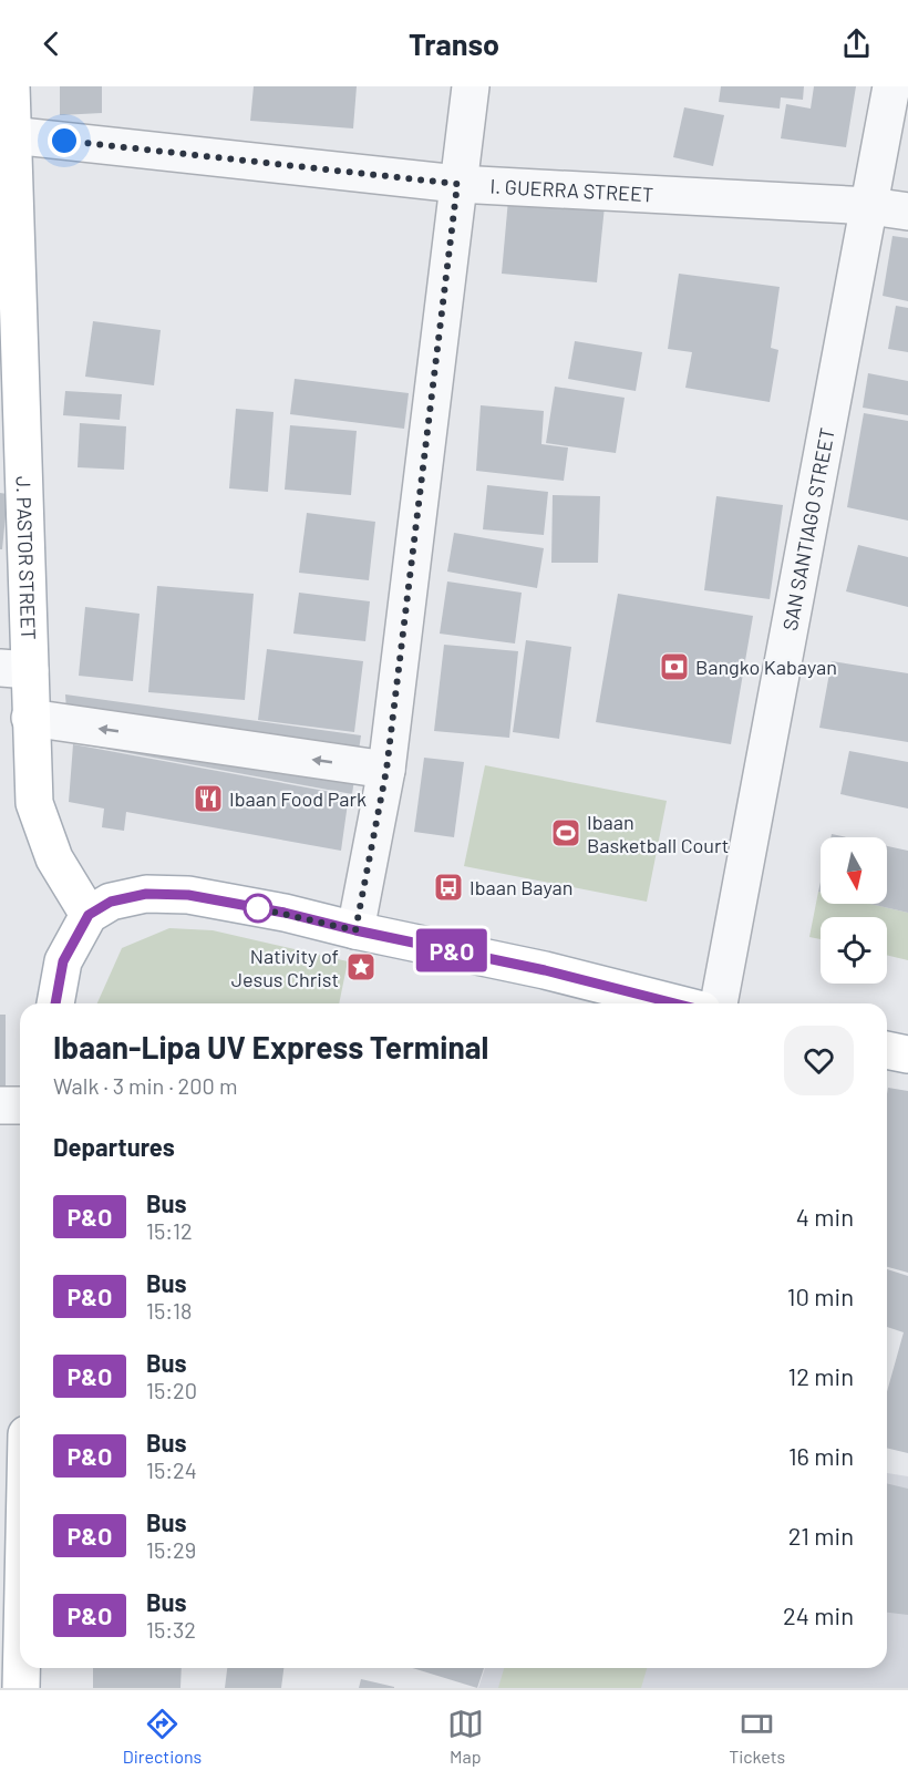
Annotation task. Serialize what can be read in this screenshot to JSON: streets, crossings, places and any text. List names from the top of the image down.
{
  "streets": {
    "main road": ["J. PASTOR STREET"],
    "street": ["I. GUERRA STREET", "SAN SANTIAGO STREET"]
  },
  "crossings": [
    ["I. GUERRA STREET", "SAN SANTIAGO STREET"],
    ["I. GUERRA STREET", "J. PASTOR STREET"]
  ],
  "places": {
    "bank": ["Bangko Kabayan"],
    "restaurant": ["Ibaan Food Park"],
    "sports": ["Ibaan Basketball Court"],
    "bus stop": ["Ibaan Bayan"],
    "place": ["Nativity of Jesus Christ"]
  },
  "lines": ["bus line P&O"],
  "north": "bottom",
  "page": {
    "header": "Transo",
    "on_map": "P&O",
    "heading": [
      ["Ibaan-Lipa UV Express Terminal", "Walk · 3 min · 200 m"],
      "Departures"
    ],
    "list": [
      {
        "mark": "P&O",
        "name": "Bus",
        "note": "15:12",
        "value": "4 min"
      },
      {
        "mark": "P&O",
        "name": "Bus",
        "note": "15:18",
        "value": "10 min"
      },
      {
        "mark": "P&O",
        "name": "Bus",
        "note": "15:20",
        "value": "12 min"
      },
      {
        "mark": "P&O",
        "name": "Bus",
        "note": "15:24",
        "value": "16 min"
      },
      {
        "mark": "P&O",
        "name": "Bus",
        "note": "15:29",
        "value": "21 min"
      },
      {
        "mark": "P&O",
        "name": "Bus",
        "note": "15:32",
        "value": "24 min"
      }
    ],
    "tabs": ["Directions", "Map", "Tickets"]
  }
}
